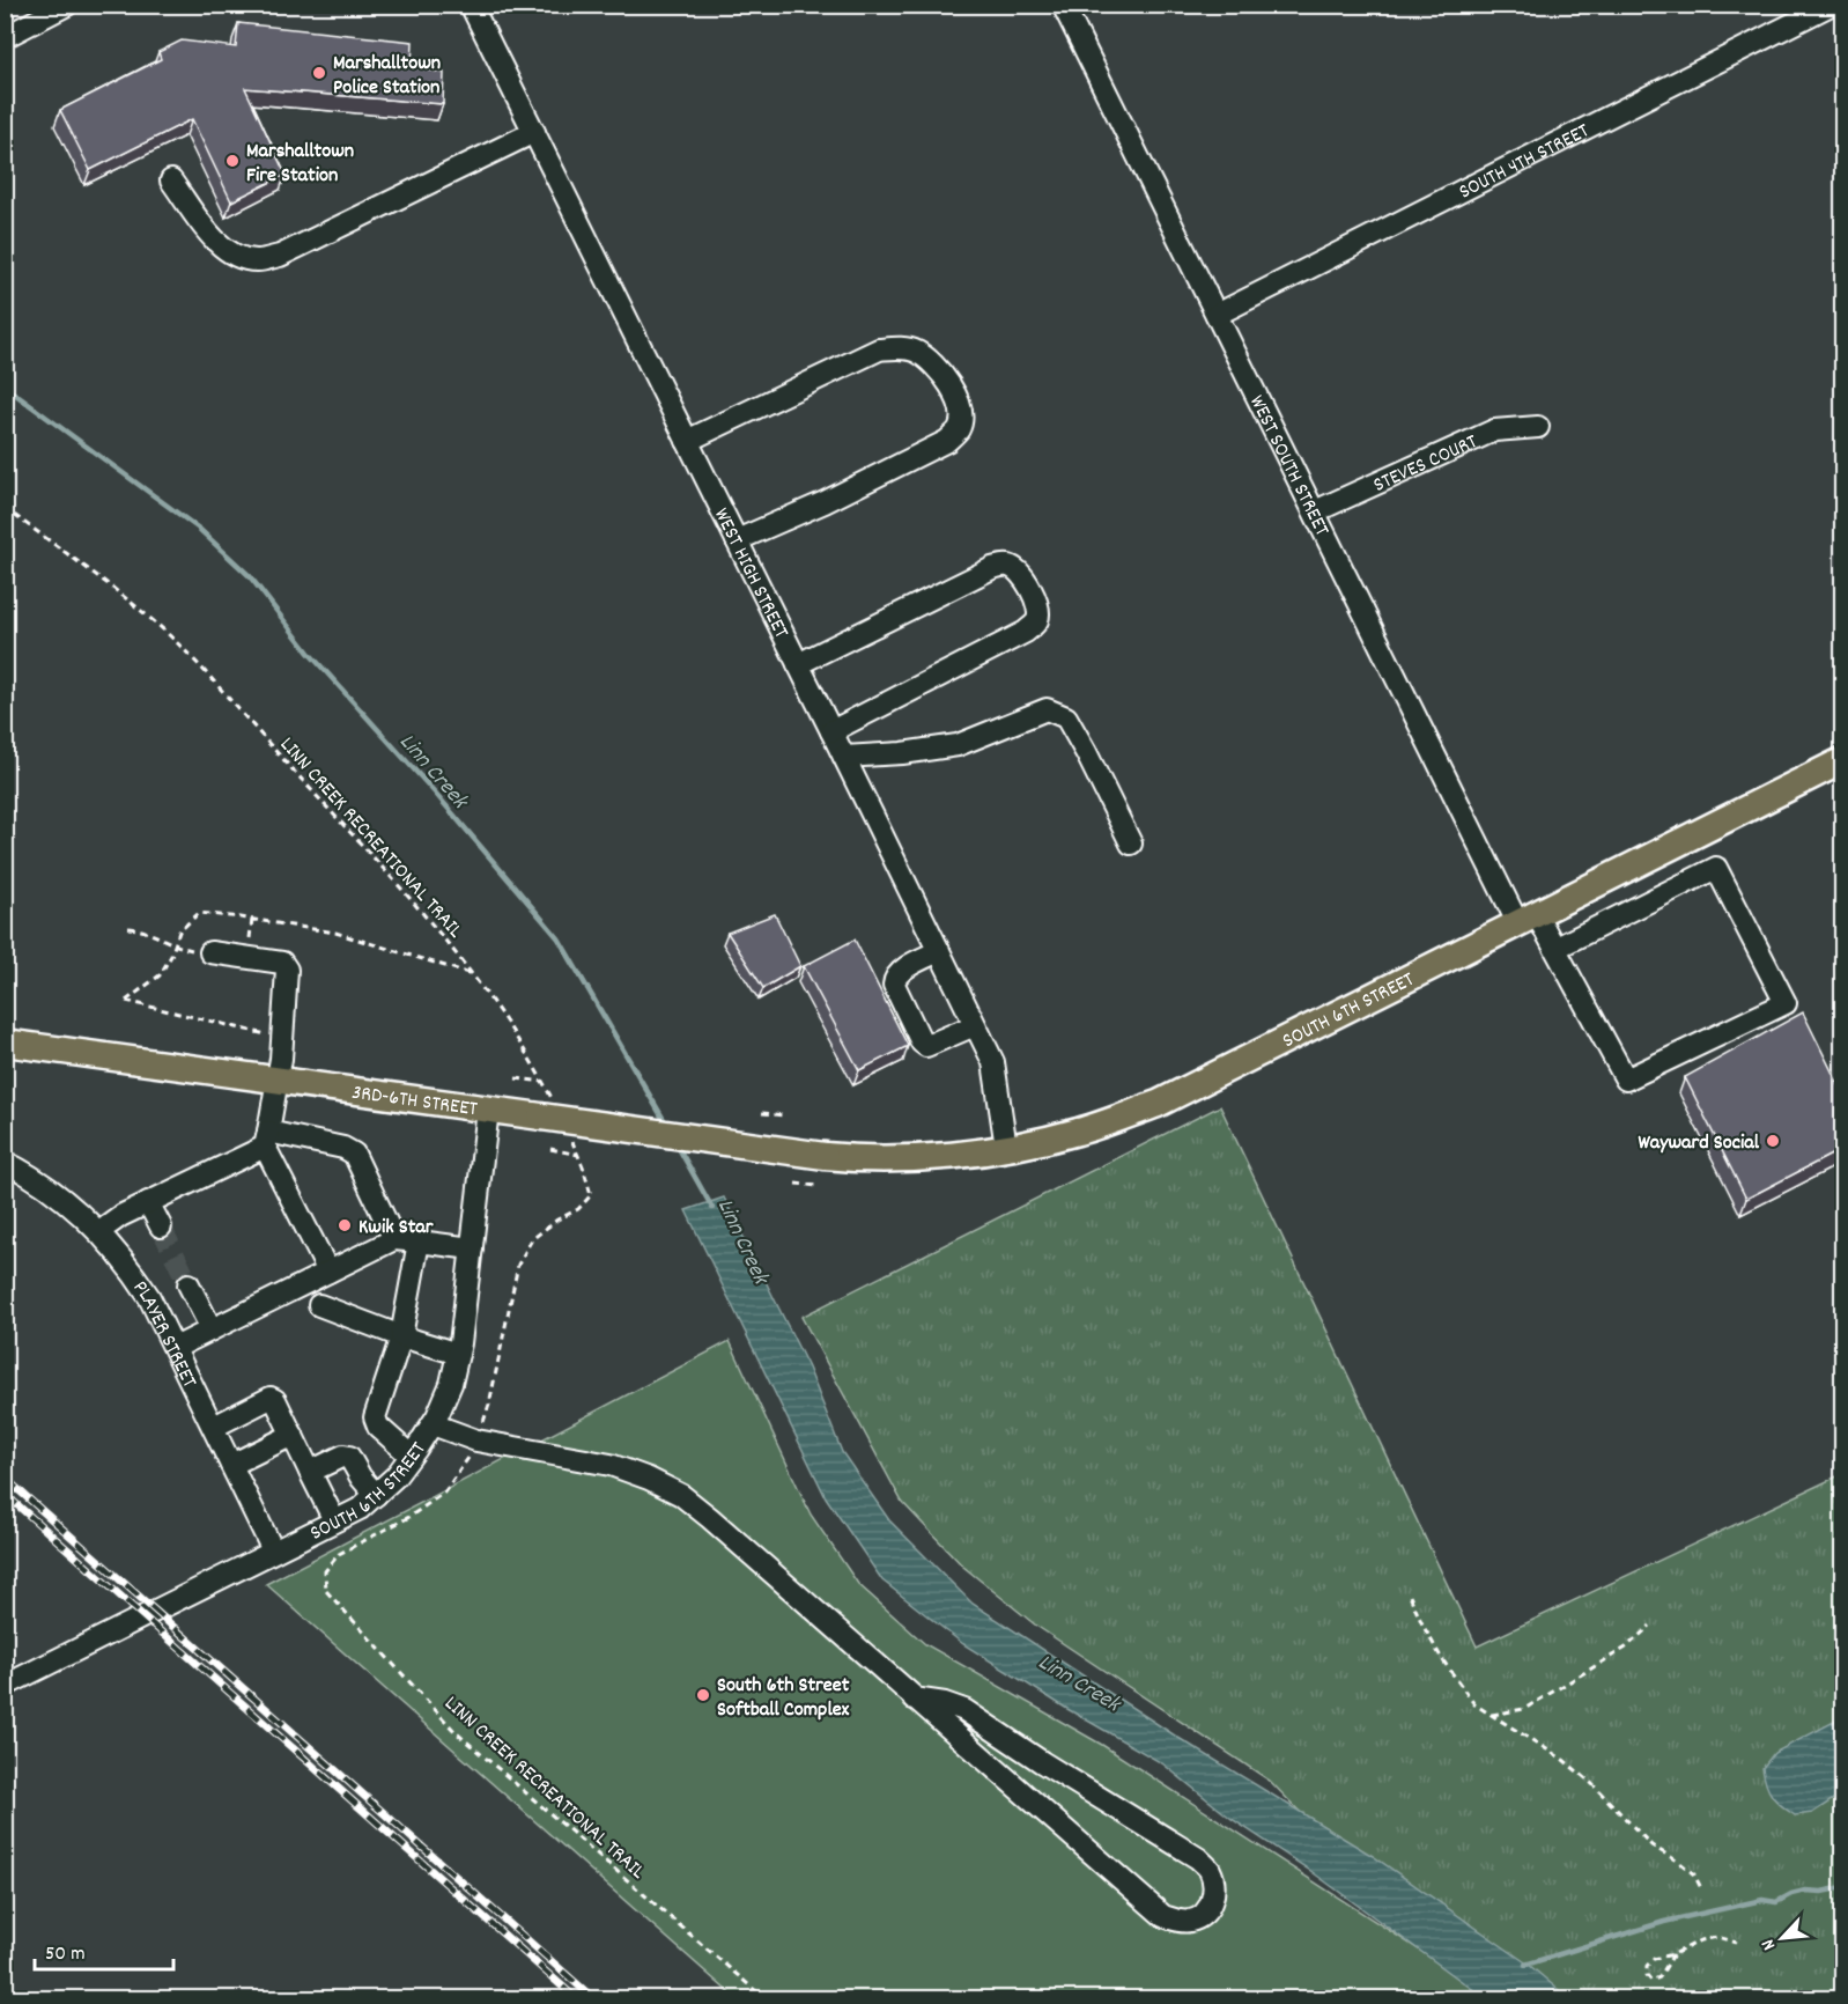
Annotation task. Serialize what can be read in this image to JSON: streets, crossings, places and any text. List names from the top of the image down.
{
  "streets": {
    "main road": ["SOUTH 6TH STREET", "3RD-6TH STREET"],
    "street": [
      "SOUTH 4TH STREET",
      "STEVES COURT",
      "WEST SOUTH STREET",
      "WEST HIGH STREET",
      "PLAYER STREET"
    ],
    "path": ["LINN CREEK RECREATIONAL TRAIL"]
  },
  "crossings": [
    ["SOUTH 4TH STREET", "WEST SOUTH STREET"],
    ["STEVES COURT", "WEST SOUTH STREET"],
    ["WEST SOUTH STREET", "SOUTH 6TH STREET"],
    ["WEST HIGH STREET", "SOUTH 6TH STREET"],
    ["LINN CREEK RECREATIONAL TRAIL", "3RD-6TH STREET"],
    ["SOUTH 6TH STREET", "3RD-6TH STREET"],
    ["SOUTH 6TH STREET", "PLAYER STREET"]
  ],
  "water": ["Linn Creek"],
  "places": [
    "Marshalltown Police Station",
    "Marshalltown Fire Station",
    "Wayward Social",
    "Kwik Star",
    "South 6th Street Softball Complex"
  ],
  "scale_bar": "50 m",
  "north": "bottom left"
}
